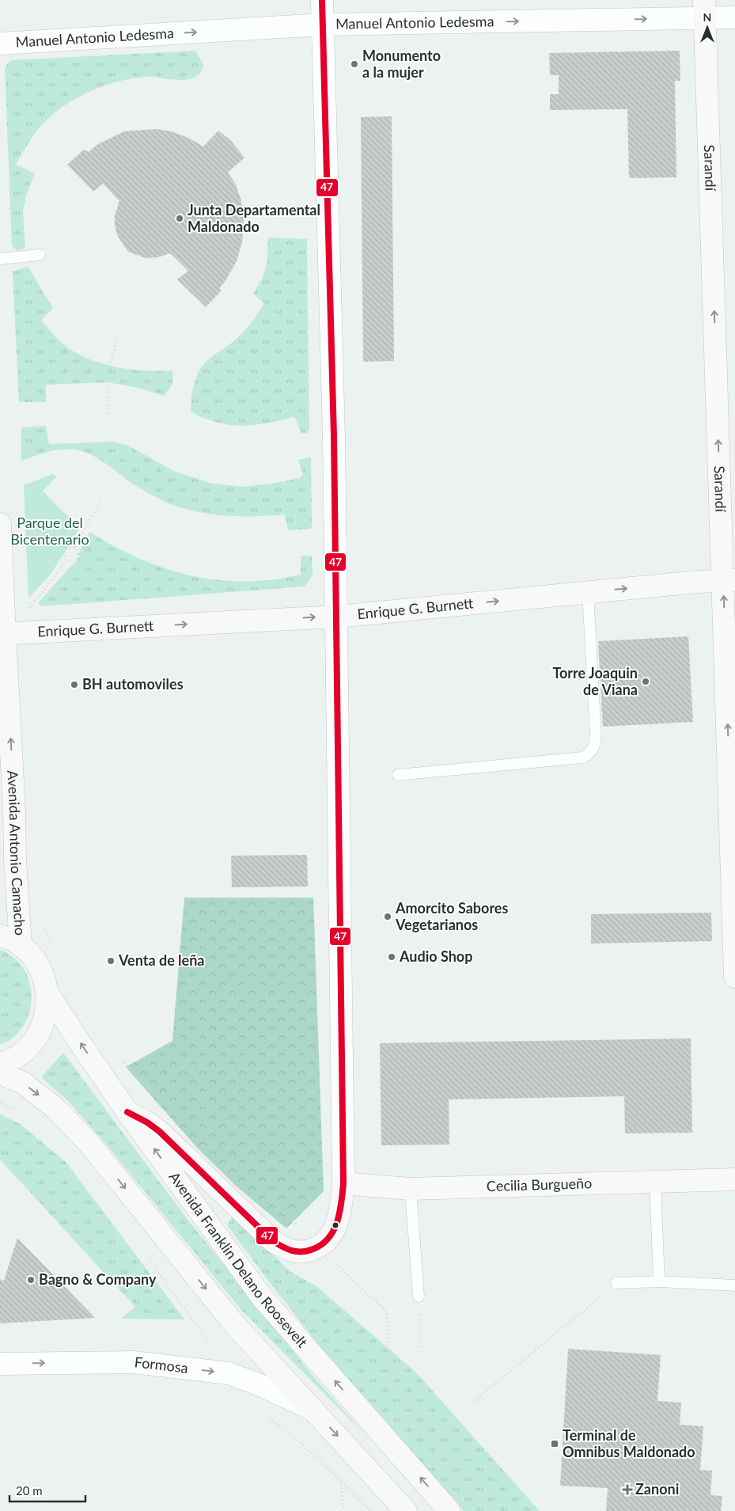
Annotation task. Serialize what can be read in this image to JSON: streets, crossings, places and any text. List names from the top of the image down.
{
  "streets": {
    "street": [
      "Manuel Antonio Ledesma",
      "Sarandí",
      "Enrique G. Burnett",
      "Avenida Antonio Camacho",
      "Cecilia Burgueño",
      "Avenida Franklin Delano Roosevelt",
      "Formosa"
    ]
  },
  "crossings": [
    ["Manuel Antonio Ledesma", "Sarandí"],
    ["Sarandí", "Enrique G. Burnett"],
    ["Enrique G. Burnett", "Avenida Antonio Camacho"]
  ],
  "one_way": [
    "Manuel Antonio Ledesma",
    "Sarandí",
    "Enrique G. Burnett",
    "Avenida Antonio Camacho",
    "Formosa"
  ],
  "parks": ["Parque del Bicentenario"],
  "places": {
    "other": [
      "Monumento a la mujer",
      "Junta Departamental Maldonado",
      "Torre Joaquin de Viana",
      "BH automoviles",
      "Amorcito Sabores Vegetarianos",
      "Audio Shop",
      "Venta de leña",
      "Bagno & Company"
    ],
    "transit": ["Terminal de Omnibus Maldonado"],
    "health": ["Zanoni"]
  },
  "lines": ["transit line 47"],
  "scale_bar": "20 m",
  "north": "top"
}
